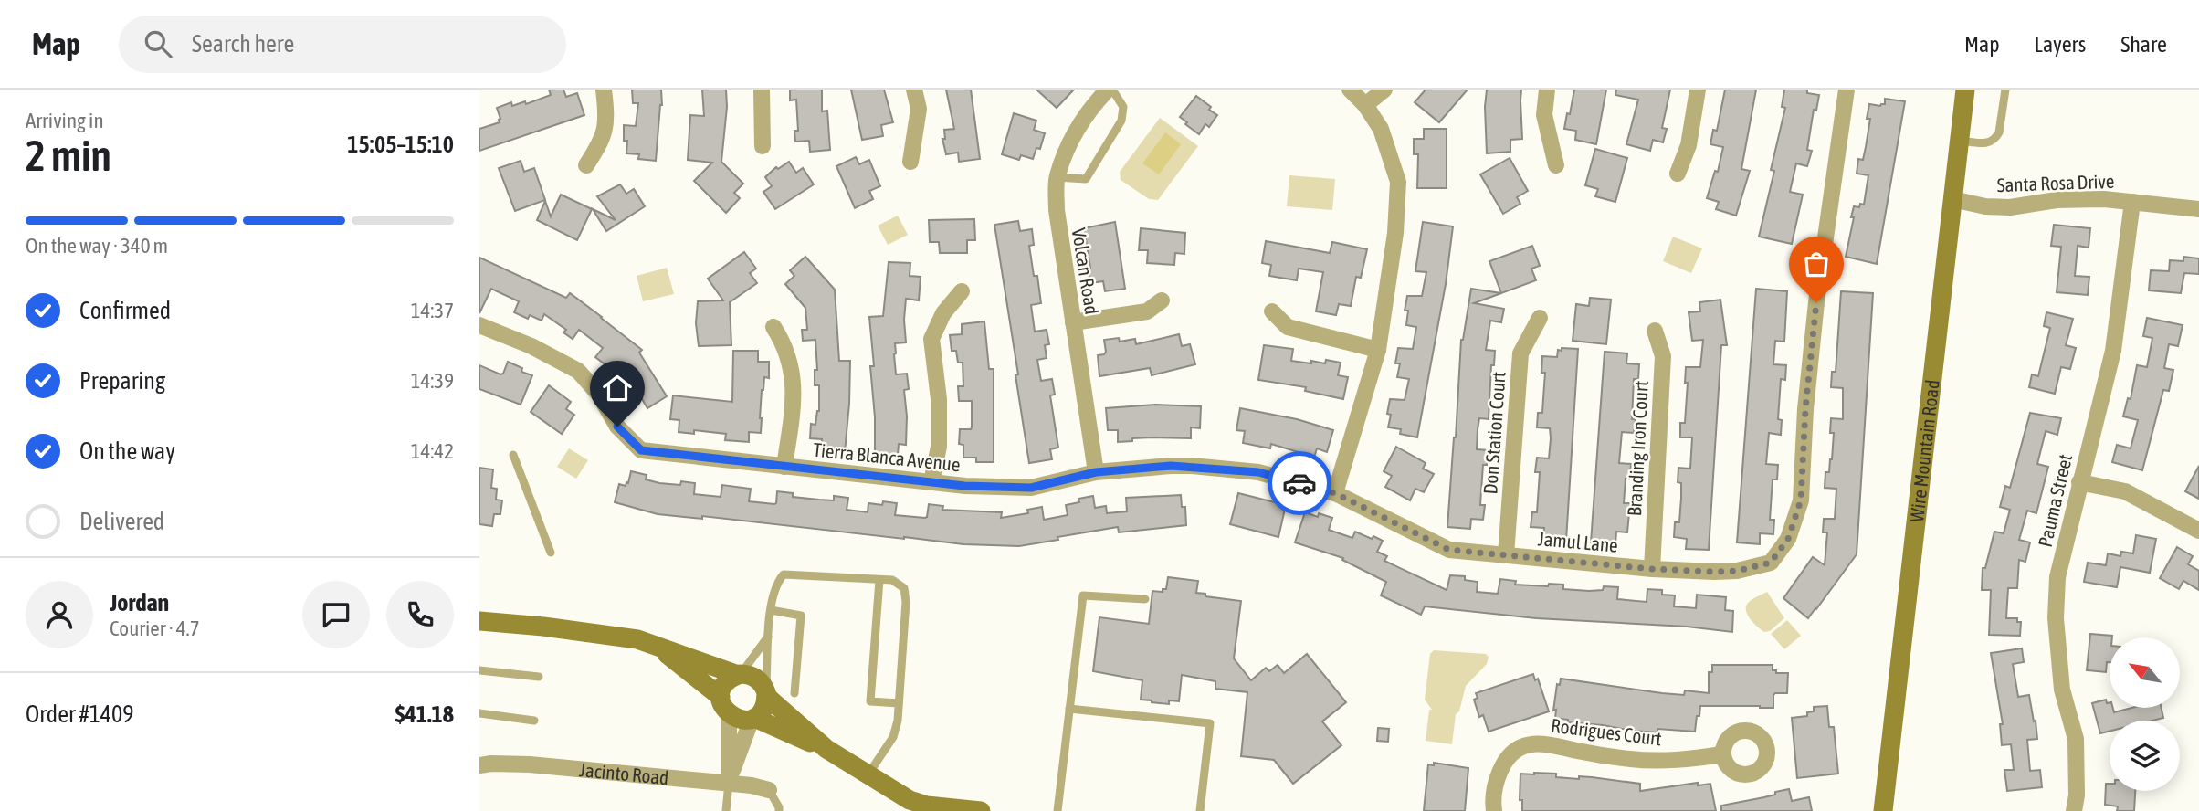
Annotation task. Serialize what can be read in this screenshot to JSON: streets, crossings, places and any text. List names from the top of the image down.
{
  "streets": {
    "street": [
      "Santa Rosa Drive",
      "Volcan Road",
      "Don Station Court",
      "Branding Iron Court",
      "Wire Mountain Road",
      "Tierra Blanca Avenue",
      "Pauma Street",
      "Jamul Lane",
      "Rodrigues Court",
      "Jacinto Road"
    ]
  },
  "crossings": [
    ["Santa Rosa Drive", "Wire Mountain Road"],
    ["Santa Rosa Drive", "Pauma Street"],
    ["Volcan Road", "Tierra Blanca Avenue"],
    ["Don Station Court", "Jamul Lane"],
    ["Branding Iron Court", "Jamul Lane"],
    ["Tierra Blanca Avenue", "Jamul Lane"]
  ],
  "north": "top left",
  "page": {
    "header": "Map",
    "search": "Search here",
    "nav": ["Map", "Layers", "Share"],
    "heading": ["2 min", "Arriving in", "15:05–15:10"],
    "panel": [
      "Jordan",
      "Courier · 4.7",
      "Order #1409",
      "$41.18"
    ],
    "bar": "On the way · 340 m",
    "list": [
      ["Confirmed", "14:37"],
      ["Preparing", "14:39"],
      ["On the way", "14:42"],
      "Delivered"
    ]
  }
}
